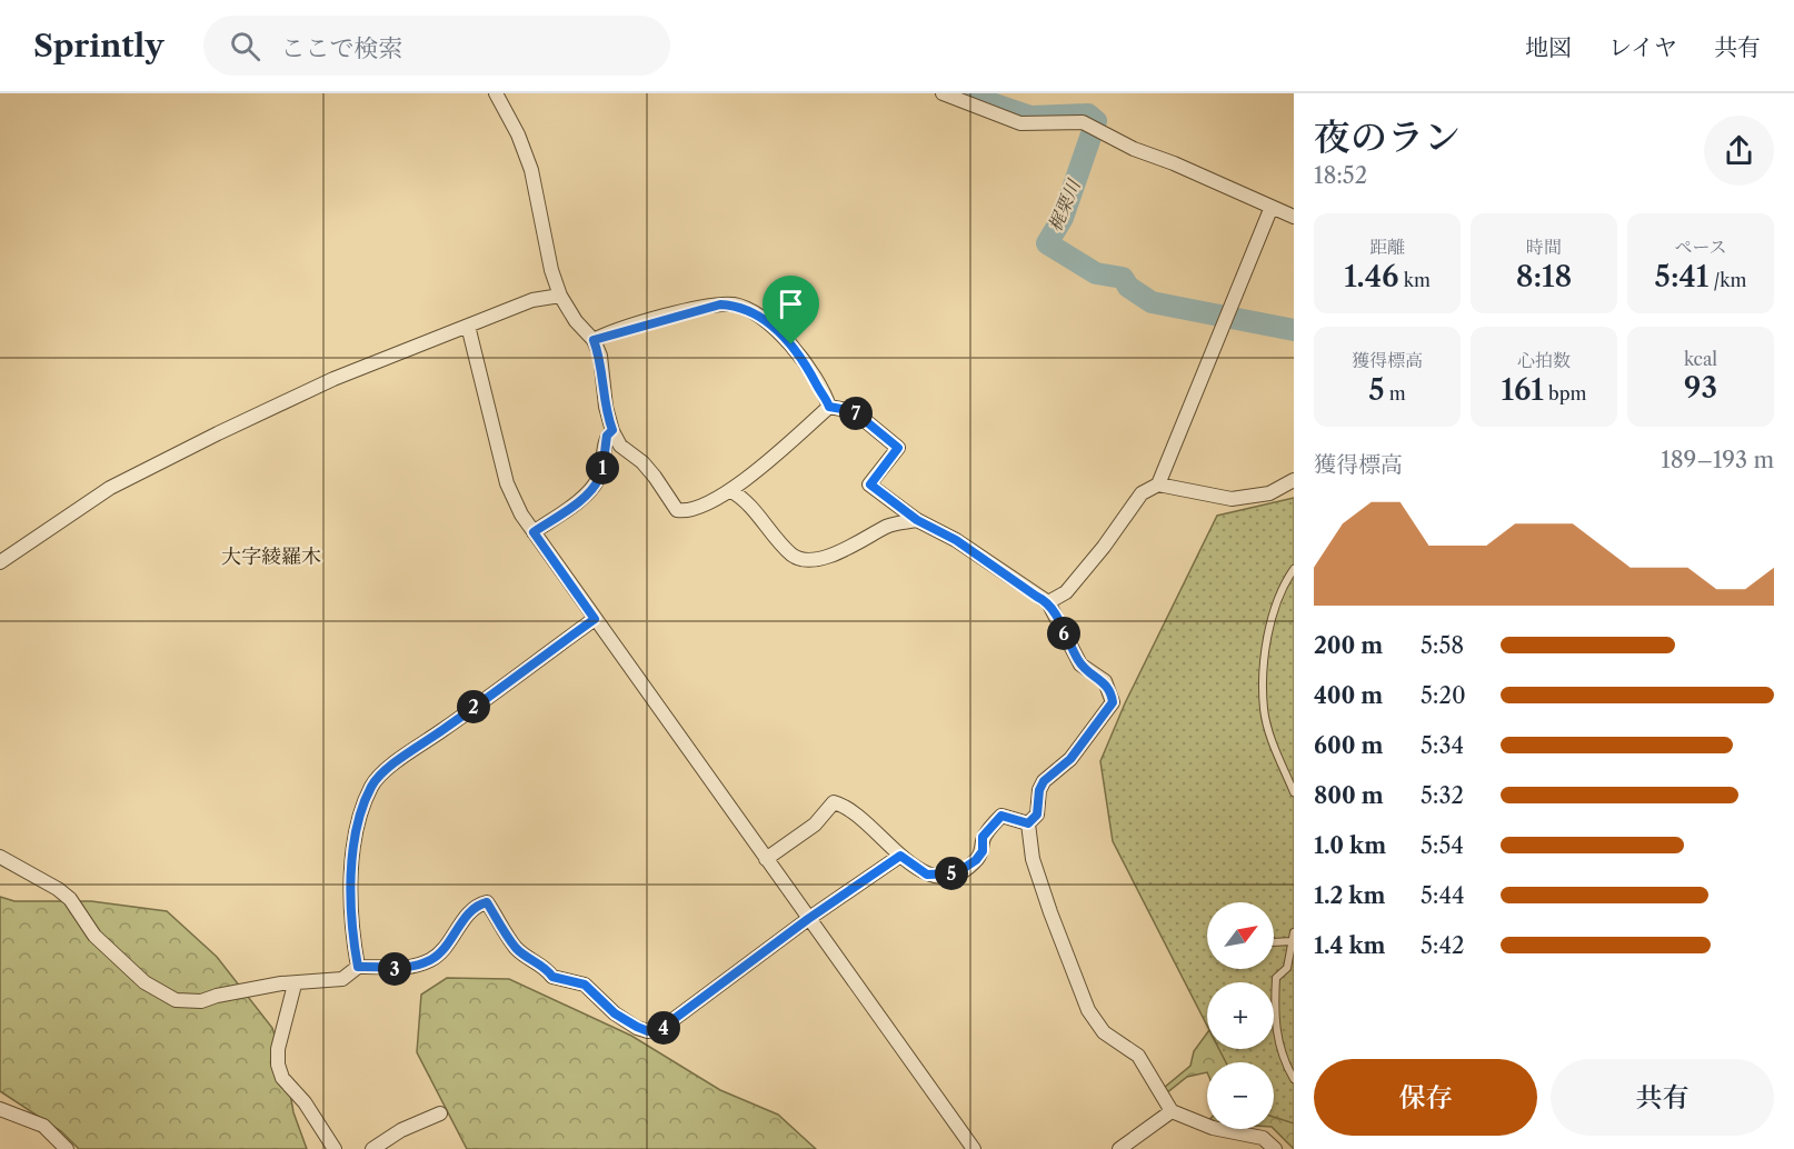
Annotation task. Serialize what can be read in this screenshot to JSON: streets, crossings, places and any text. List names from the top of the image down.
{
  "districts": ["大字綾羅木"],
  "water": ["梶栗川"],
  "north": "top right",
  "page": {
    "header": "Sprintly",
    "search": "ここで検索",
    "nav": ["地図", "レイヤ", "共有"],
    "heading": ["夜のラン", "18:52"],
    "stats": [
      ["距離", "1.46 km"],
      ["時間", "8:18"],
      ["ペース", "5:41 /km"],
      ["獲得標高", "5 m"],
      ["心拍数", "161 bpm"],
      ["kcal", "93"]
    ],
    "pins": [
      "7",
      "1",
      "6",
      "2",
      "5",
      "3",
      "4"
    ],
    "chart": ["獲得標高", "189–193 m"],
    "list": [
      {
        "name": "200 m",
        "note": "5:58"
      },
      {
        "name": "400 m",
        "note": "5:20"
      },
      {
        "name": "600 m",
        "note": "5:34"
      },
      {
        "name": "800 m",
        "note": "5:32"
      },
      {
        "name": "1.0 km",
        "note": "5:54"
      },
      {
        "name": "1.2 km",
        "note": "5:44"
      },
      {
        "name": "1.4 km",
        "note": "5:42"
      }
    ],
    "map_buttons": ["+", "−"],
    "buttons": ["保存", "共有"]
  }
}
